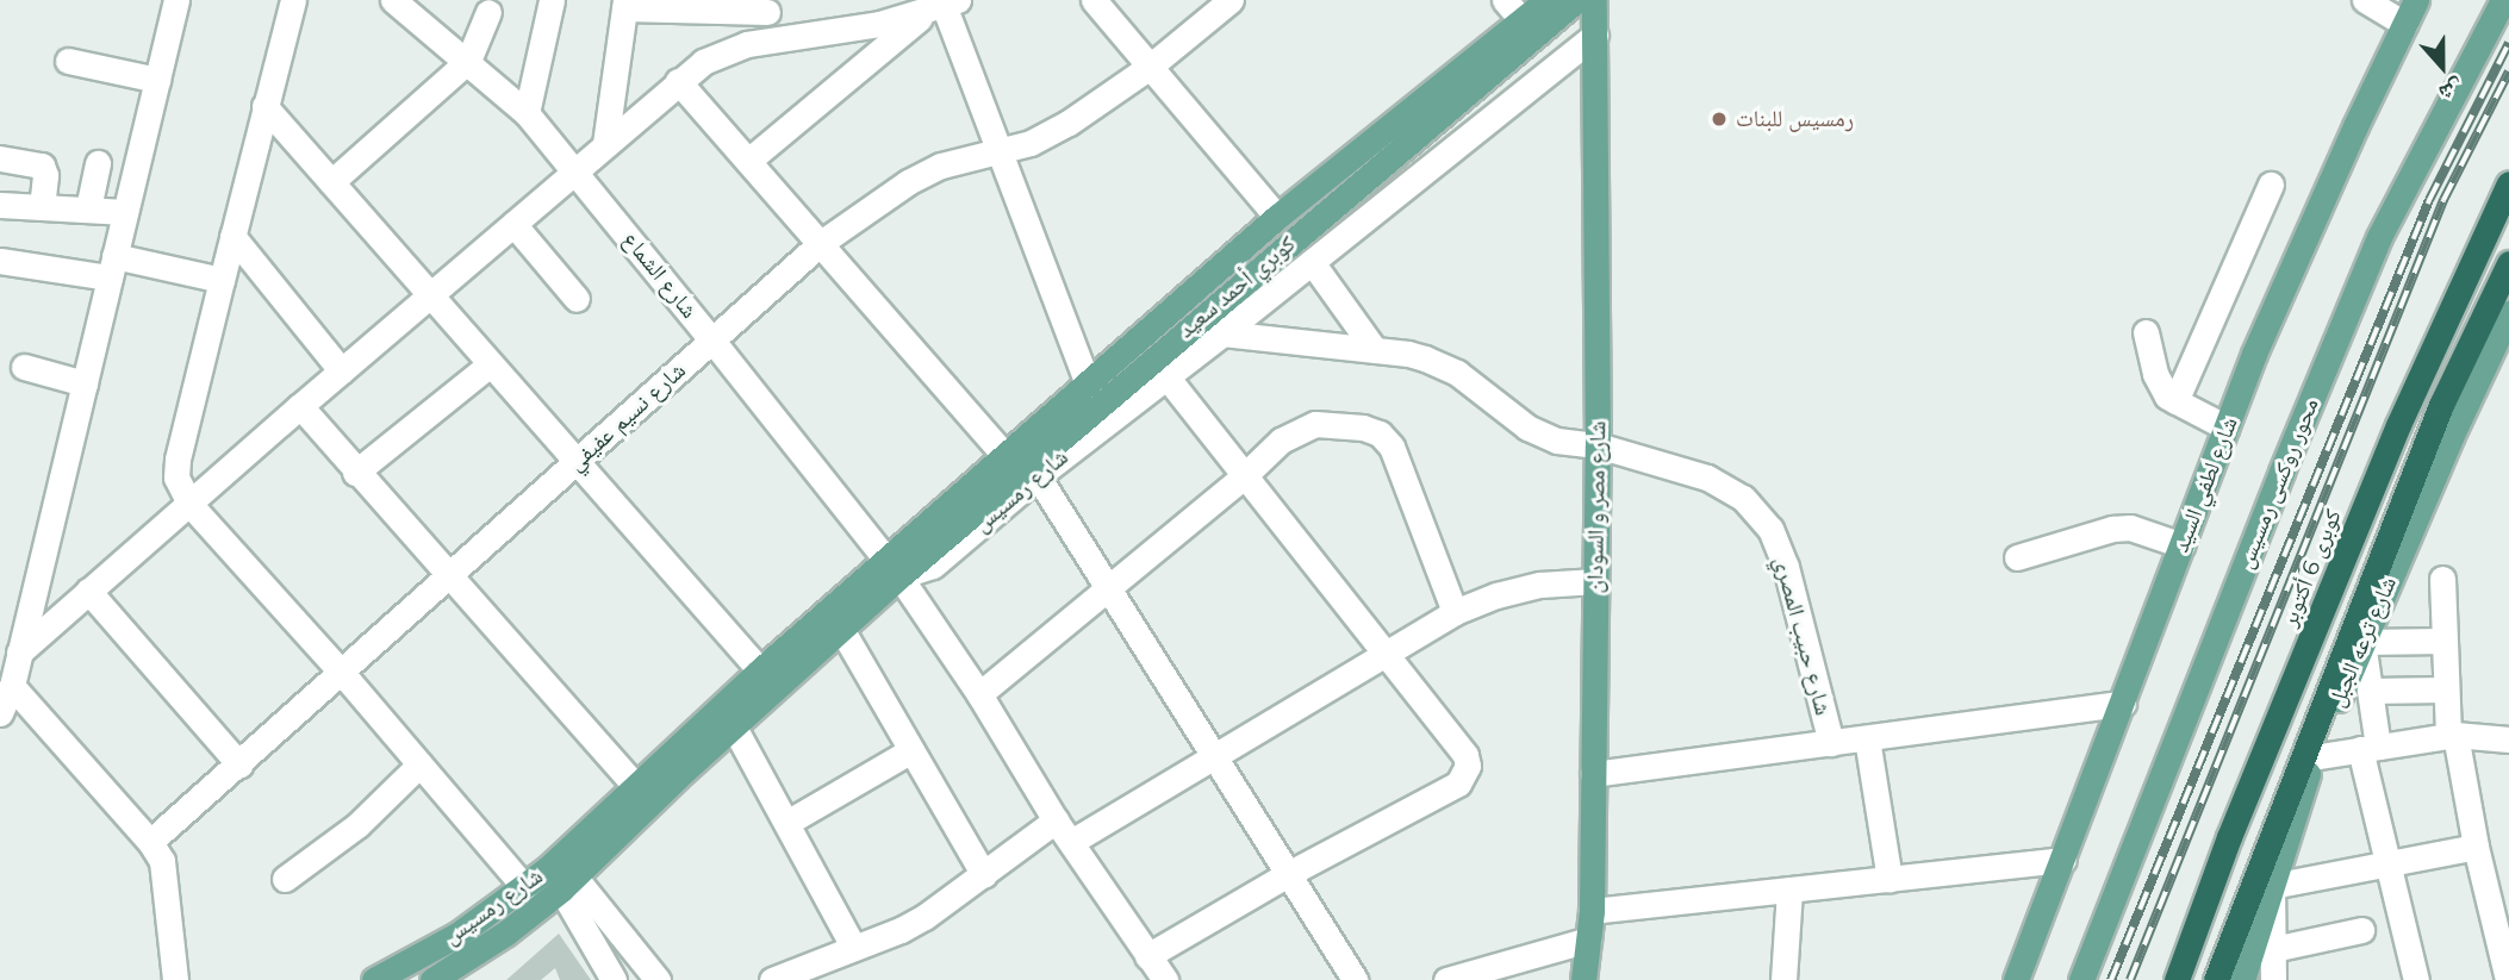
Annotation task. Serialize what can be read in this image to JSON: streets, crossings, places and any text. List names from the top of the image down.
{
  "streets": {
    "highway": ["كوبرى 6 أكتوبر"],
    "main road": [
      "كوبري أحمد سعيد",
      "محور روكسى رمسيس",
      "شارع لطفي السيد",
      "شارع رمسيس",
      "شارع مصر و السودان",
      "شارع ترعه الجبل"
    ],
    "street": ["شارع الشماع", "شارع نسيم عفيفي", "شارع حبيب المصري"]
  },
  "crossings": [
    ["شارع الشماع", "كوبري أحمد سعيد"],
    ["شارع الشماع", "شارع نسيم عفيفي"],
    ["شارع الشماع", "شارع رمسيس"],
    ["كوبري أحمد سعيد", "شارع رمسيس"],
    ["شارع رمسيس", "شارع مصر و السودان"],
    ["شارع رمسيس", "شارع حبيب المصري"],
    ["شارع مصر و السودان", "شارع حبيب المصري"]
  ],
  "places": ["رمسيس للبنات"],
  "north": "bottom"
}
